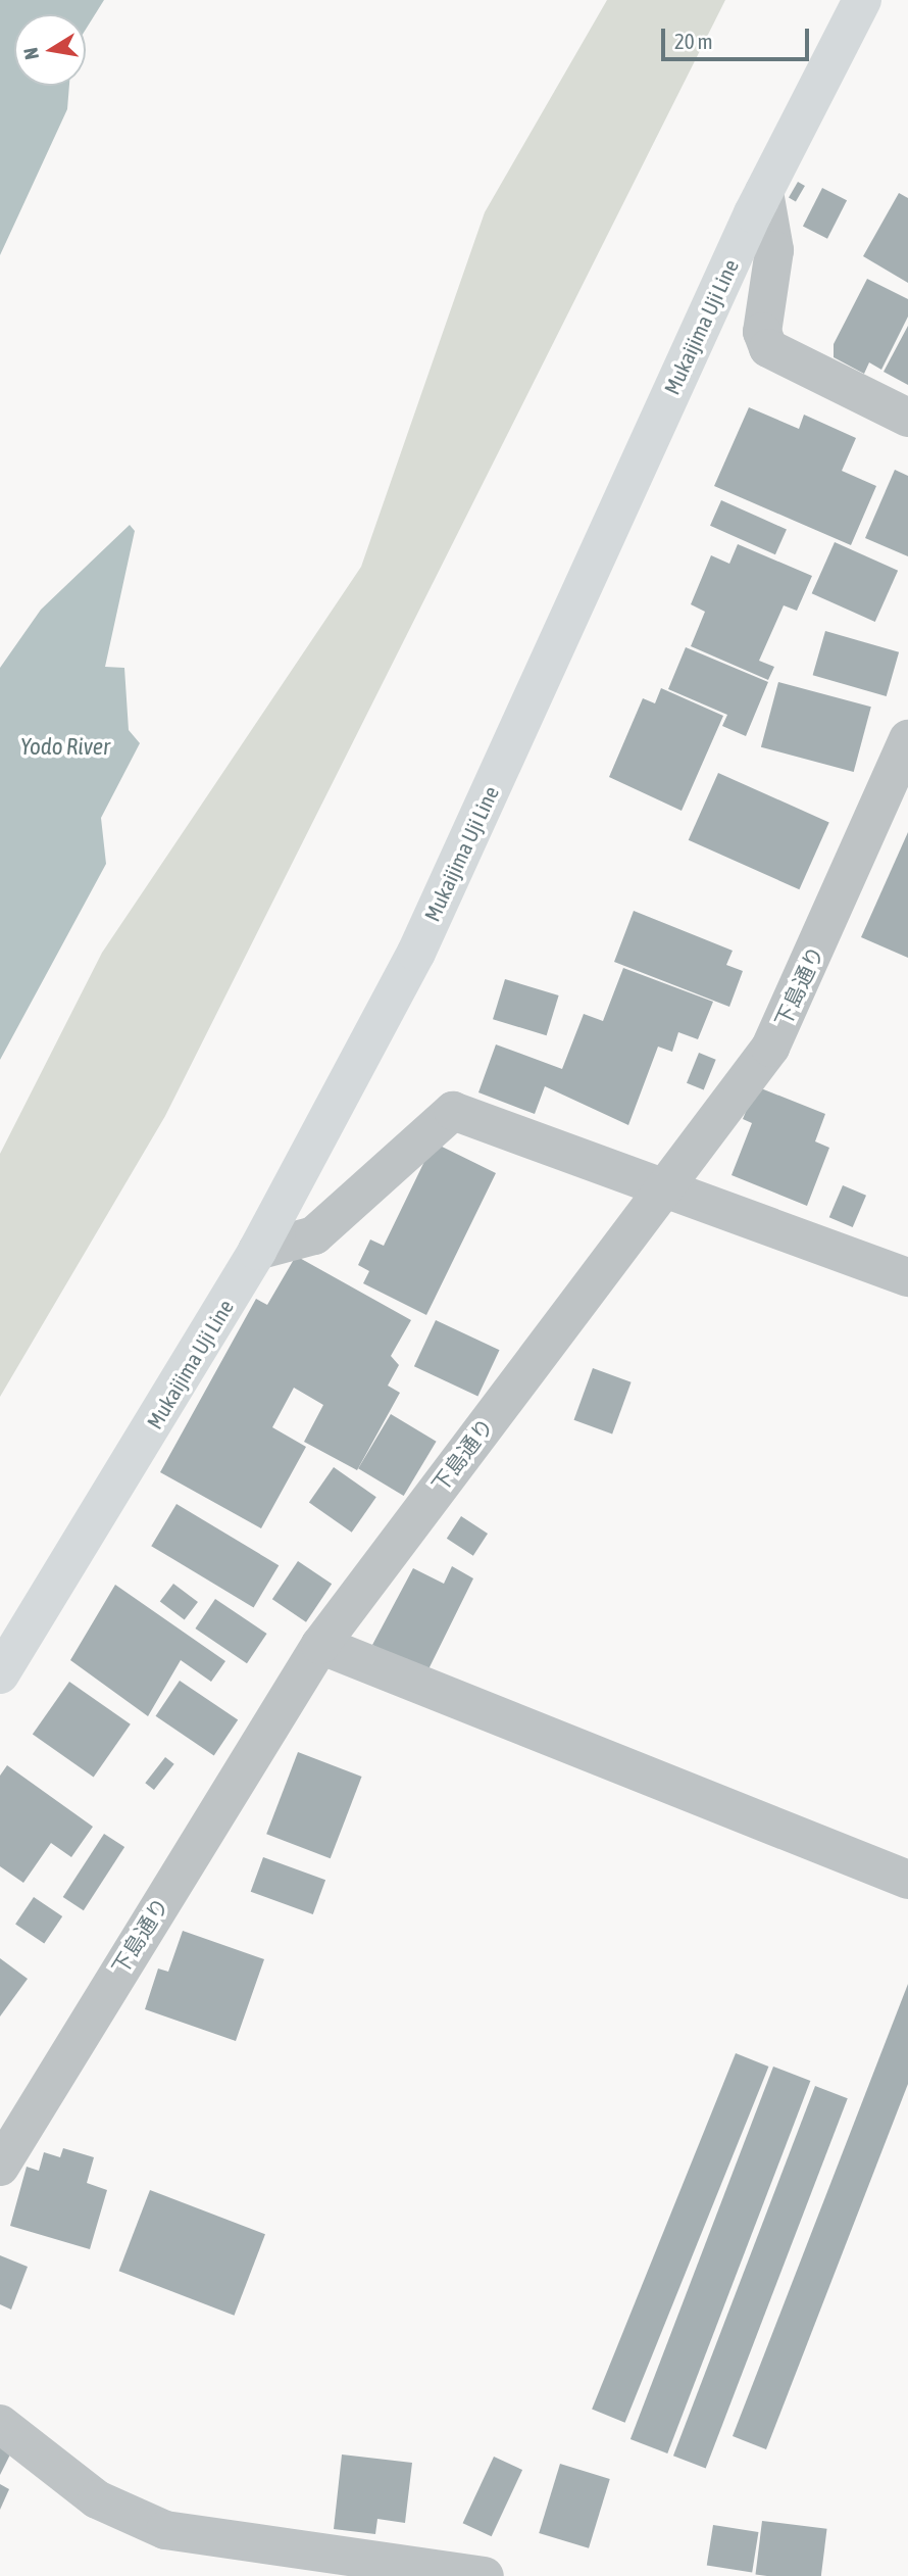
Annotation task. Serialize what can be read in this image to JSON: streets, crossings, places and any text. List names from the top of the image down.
{
  "streets": {
    "main road": ["Mukaijima Uji Line"],
    "street": ["下島通り"]
  },
  "water": ["Yodo River"],
  "scale_bar": "20 m",
  "north": "left"
}
